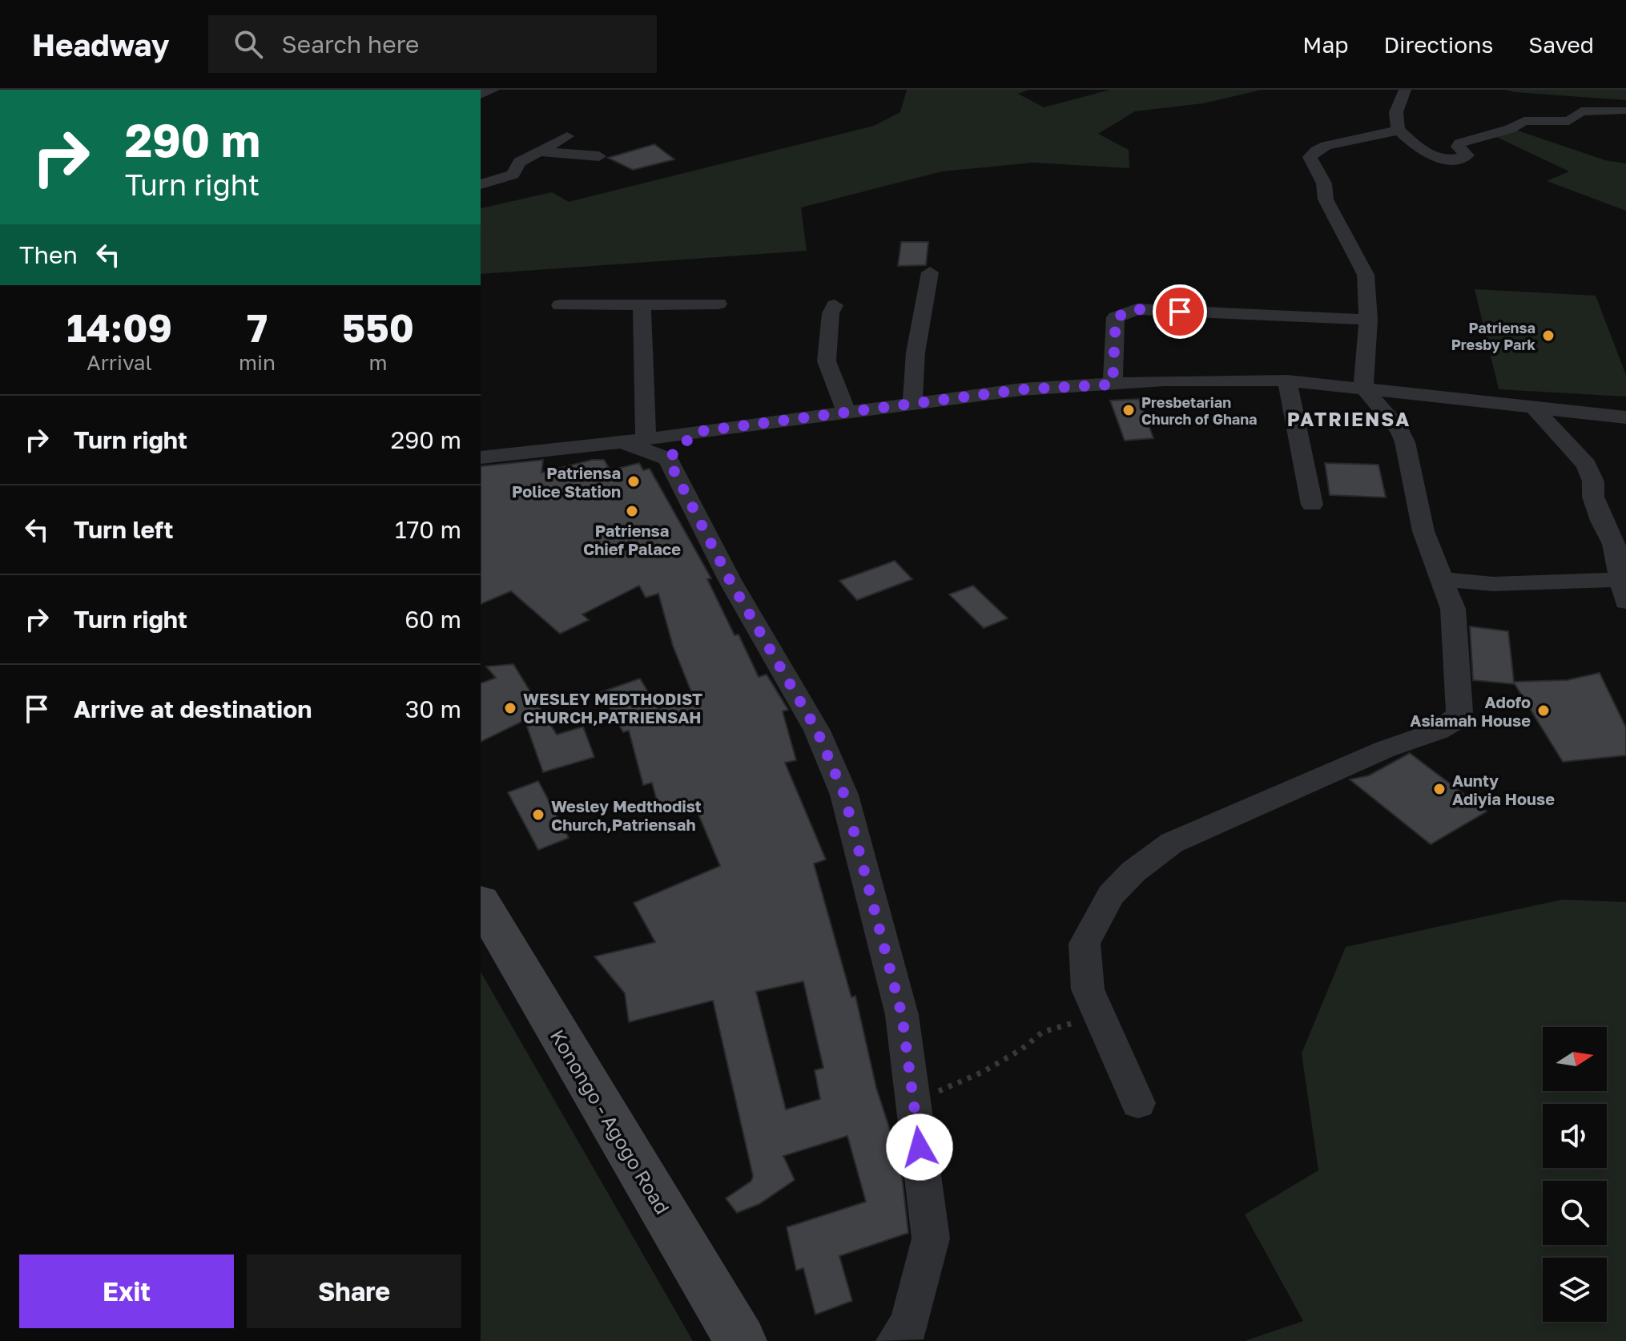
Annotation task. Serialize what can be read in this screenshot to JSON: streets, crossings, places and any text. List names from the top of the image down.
{
  "streets": {
    "main road": ["Konongo - Agogo Road"]
  },
  "districts": ["PATRIENSA"],
  "places": [
    "Patriensa Presby Park",
    "Presbetarian Church of Ghana",
    "Patriensa Police Station",
    "Patriensa Chief Palace",
    "WESLEY MEDTHODIST CHURCH,PATRIENSAH",
    "Adofo Asiamah House",
    "Aunty Adiyia House",
    "Wesley Medthodist Church,Patriensah"
  ],
  "north": "right",
  "page": {
    "header": "Headway",
    "search": "Search here",
    "nav": ["Map", "Directions", "Saved"],
    "turn": ["290 m", "Turn right"],
    "then": "Then",
    "eta": [
      "14:09",
      "Arrival",
      "7",
      "min",
      "550",
      "m"
    ],
    "list": [
      {
        "name": "Turn right",
        "value": "290 m"
      },
      {
        "name": "Turn left",
        "value": "170 m"
      },
      {
        "name": "Turn right",
        "value": "60 m"
      },
      {
        "name": "Arrive at destination",
        "value": "30 m"
      }
    ],
    "buttons": ["Exit", "Share"]
  }
}
